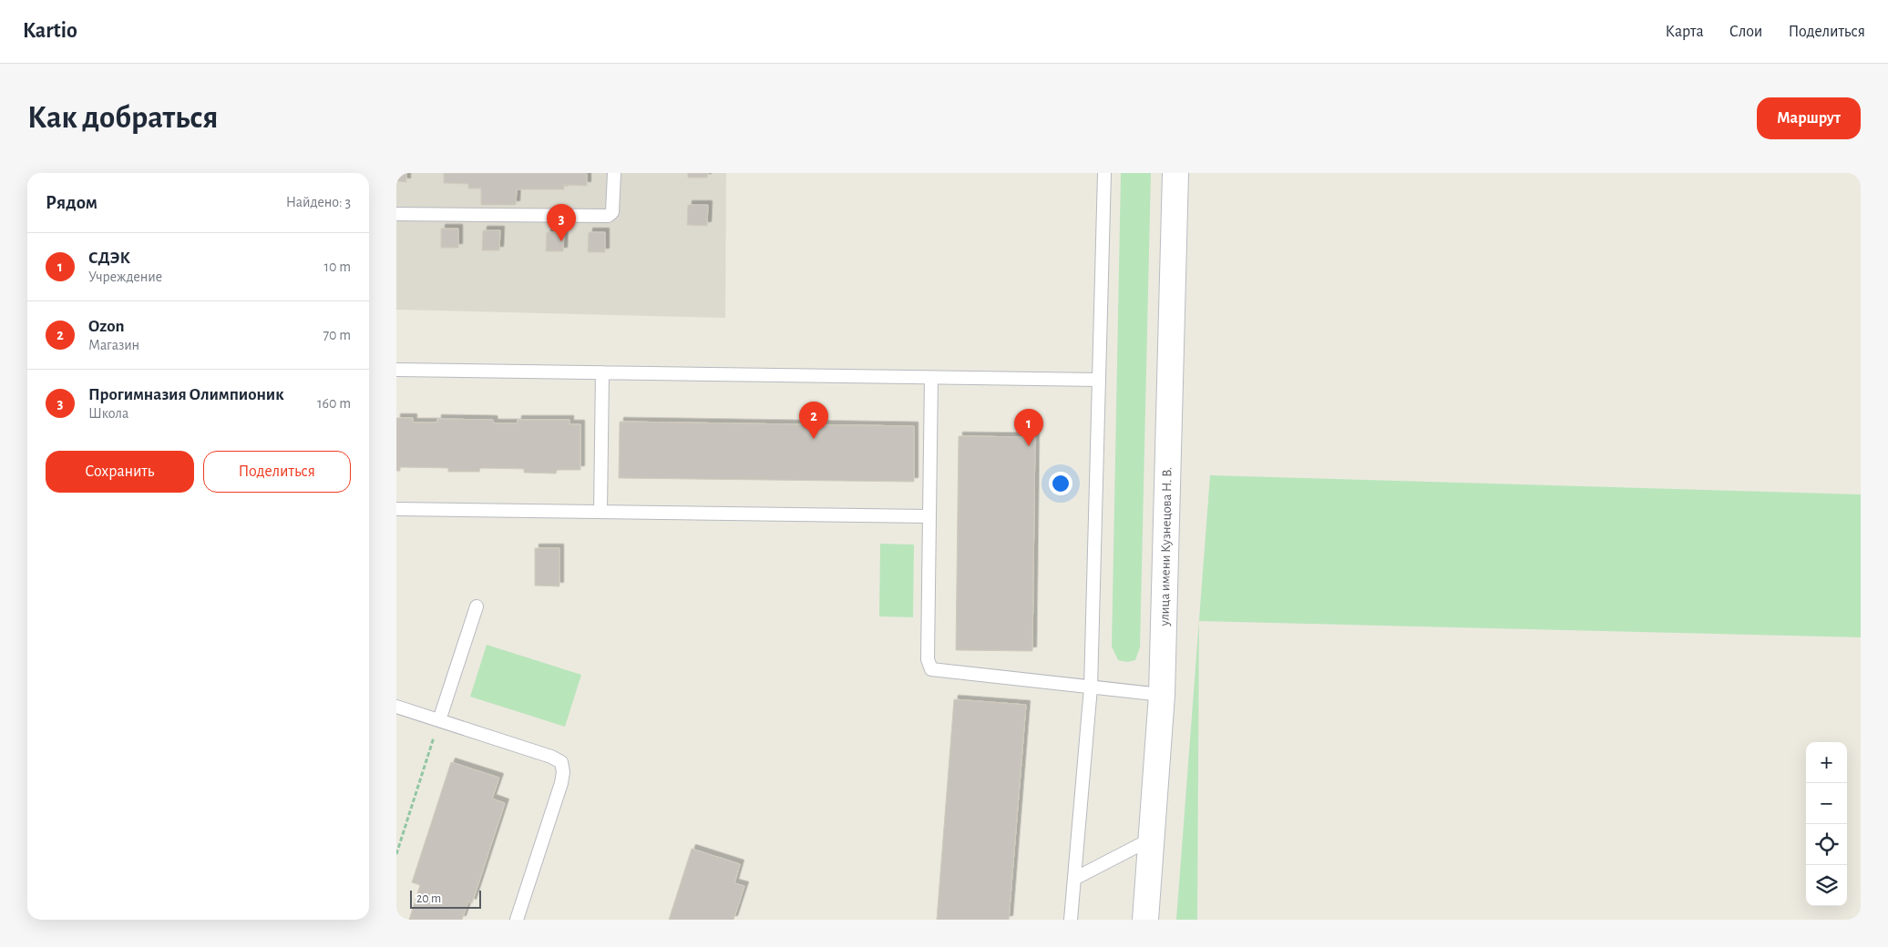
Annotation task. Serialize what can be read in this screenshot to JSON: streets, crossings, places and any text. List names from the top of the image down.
{
  "streets": {
    "main road": ["улица имени Кузнецова Н. В."]
  },
  "scale_bar": "20 m",
  "page": {
    "header": "Kartio",
    "nav": ["Карта", "Слои", "Поделиться"],
    "buttons": [
      "Маршрут",
      ["Сохранить", "Поделиться"]
    ],
    "title": "Как добраться",
    "heading": ["Рядом", "Найдено: 3"],
    "pins": ["3", "2", "1"],
    "list": [
      {
        "mark": "1",
        "name": "СДЭК",
        "note": "Учреждение",
        "value": "10 m"
      },
      {
        "mark": "2",
        "name": "Ozon",
        "note": "Магазин",
        "value": "70 m"
      },
      {
        "mark": "3",
        "name": "Прогимназия Олимпионик",
        "note": "Школа",
        "value": "160 m"
      }
    ],
    "map_buttons": ["+", "−"],
    "scale": "20 m"
  }
}
